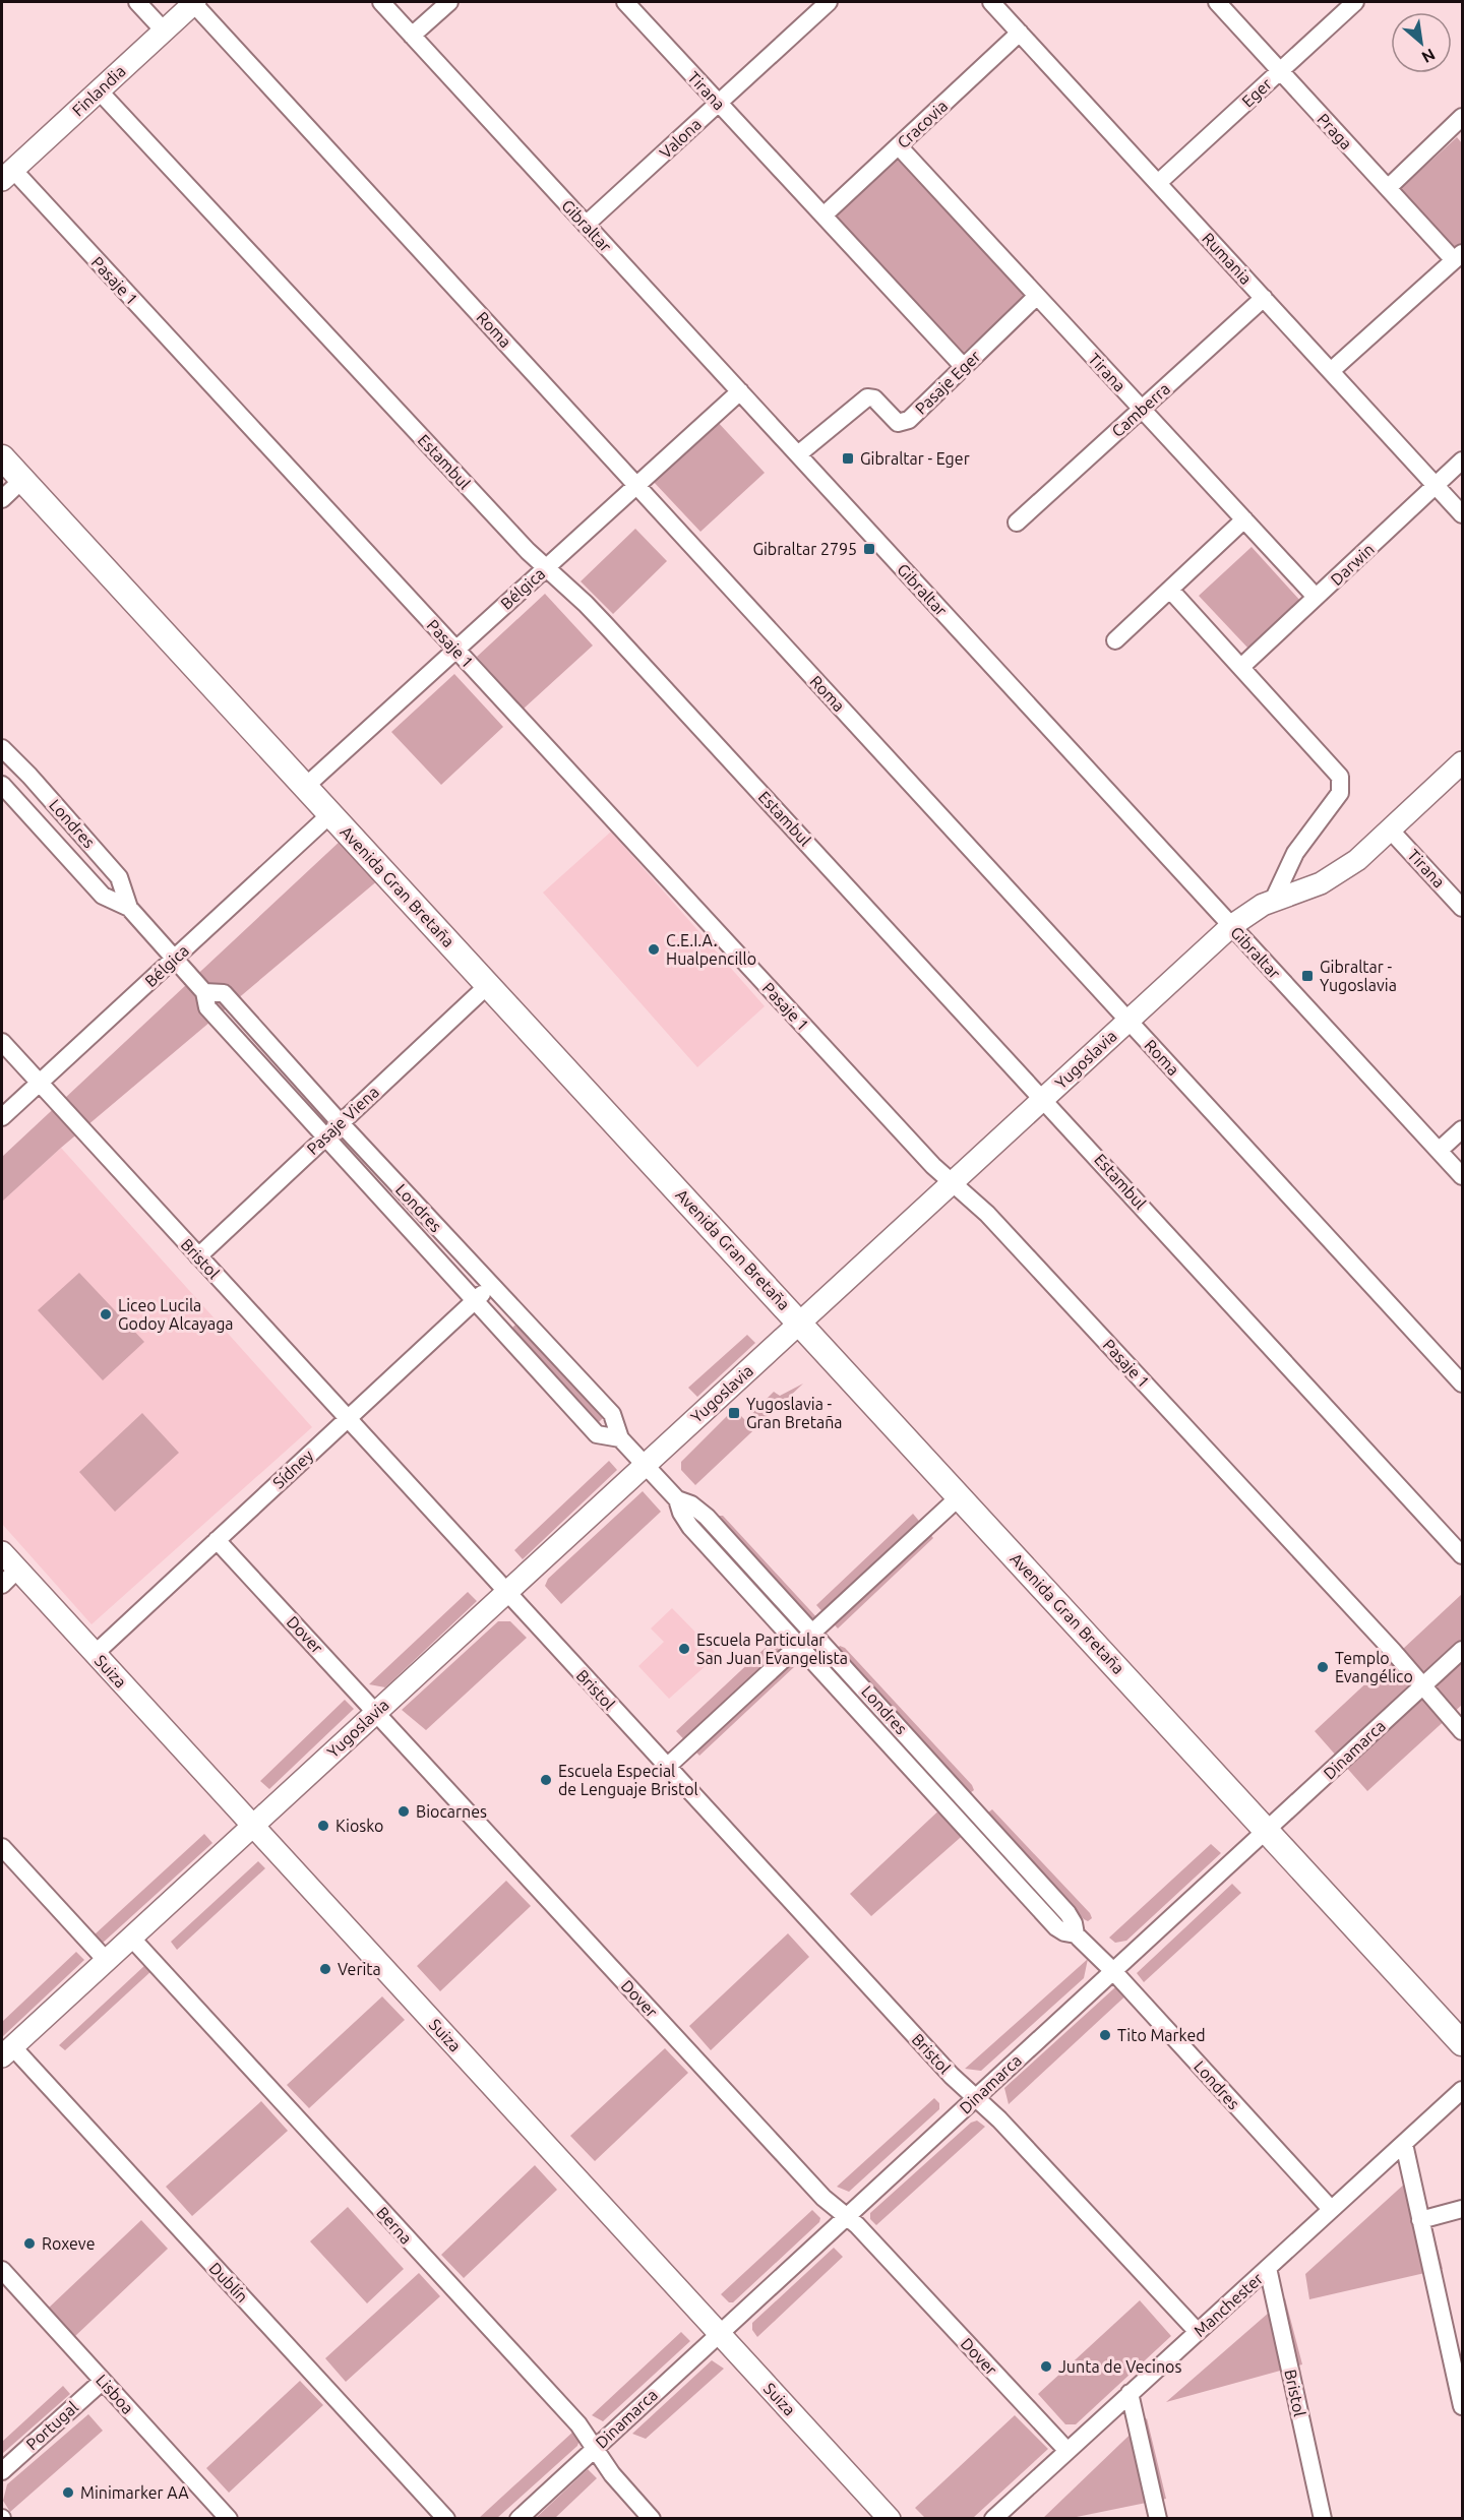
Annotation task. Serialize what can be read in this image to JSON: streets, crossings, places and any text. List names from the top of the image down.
{
  "streets": {
    "main road": ["Avenida Gran Bretaña"],
    "street": [
      "Finlandia",
      "Tirana",
      "Eger",
      "Cracovia",
      "Praga",
      "Valona",
      "Gibraltar",
      "Rumania",
      "Pasaje 1",
      "Roma",
      "Pasaje Eger",
      "Camberra",
      "Estambul",
      "Darwin",
      "Bélgica",
      "Londres",
      "Yugoslavia",
      "Pasaje Viena",
      "Bristol",
      "Sídney",
      "Dover",
      "Suiza",
      "Dinamarca",
      "Berna",
      "Dublín",
      "Manchester",
      "Lisboa",
      "Portugal"
    ]
  },
  "crossings": [
    ["Finlandia", "Pasaje 1"],
    ["Finlandia", "Roma"],
    ["Finlandia", "Estambul"],
    ["Tirana", "Cracovia"],
    ["Tirana", "Valona"],
    ["Tirana", "Pasaje Eger"],
    ["Tirana", "Camberra"],
    ["Tirana", "Darwin"],
    ["Tirana", "Yugoslavia"],
    ["Eger", "Praga"],
    ["Eger", "Rumania"],
    ["Cracovia", "Rumania"],
    ["Valona", "Gibraltar"],
    ["Gibraltar", "Pasaje Eger"],
    ["Gibraltar", "Bélgica"],
    ["Gibraltar", "Yugoslavia"],
    ["Rumania", "Camberra"],
    ["Rumania", "Darwin"],
    ["Pasaje 1", "Bélgica"],
    ["Pasaje 1", "Yugoslavia"],
    ["Pasaje 1", "Dinamarca"],
    ["Roma", "Bélgica"],
    ["Roma", "Yugoslavia"],
    ["Estambul", "Bélgica"],
    ["Estambul", "Yugoslavia"],
    ["Bélgica", "Londres"],
    ["Bélgica", "Avenida Gran Bretaña"],
    ["Bélgica", "Bristol"],
    ["Londres", "Yugoslavia"],
    ["Londres", "Pasaje Viena"],
    ["Londres", "Sídney"],
    ["Londres", "Dinamarca"],
    ["Londres", "Manchester"],
    ["Avenida Gran Bretaña", "Yugoslavia"],
    ["Avenida Gran Bretaña", "Pasaje Viena"],
    ["Avenida Gran Bretaña", "Dinamarca"],
    ["Yugoslavia", "Bristol"],
    ["Yugoslavia", "Dover"],
    ["Yugoslavia", "Suiza"],
    ["Yugoslavia", "Berna"],
    ["Yugoslavia", "Dublín"],
    ["Pasaje Viena", "Bristol"],
    ["Bristol", "Sídney"],
    ["Bristol", "Dinamarca"],
    ["Bristol", "Manchester"],
    ["Sídney", "Dover"],
    ["Sídney", "Suiza"],
    ["Dover", "Dinamarca"],
    ["Dover", "Manchester"],
    ["Suiza", "Dinamarca"],
    ["Dinamarca", "Berna"],
    ["Lisboa", "Portugal"]
  ],
  "places": {
    "transit": [
      "Gibraltar - Eger",
      "Gibraltar 2795",
      "Gibraltar - Yugoslavia",
      "Yugoslavia - Gran Bretaña"
    ],
    "other": [
      "C.E.I.A. Hualpencillo",
      "Liceo Lucila Godoy Alcayaga",
      "Escuela Particular San Juan Evangelista",
      "Templo Evangélico",
      "Escuela Especial de Lenguaje Bristol",
      "Biocarnes",
      "Kiosko",
      "Verita",
      "Tito Marked",
      "Roxeve",
      "Junta de Vecinos",
      "Minimarker AA"
    ]
  },
  "north": "bottom right"
}
